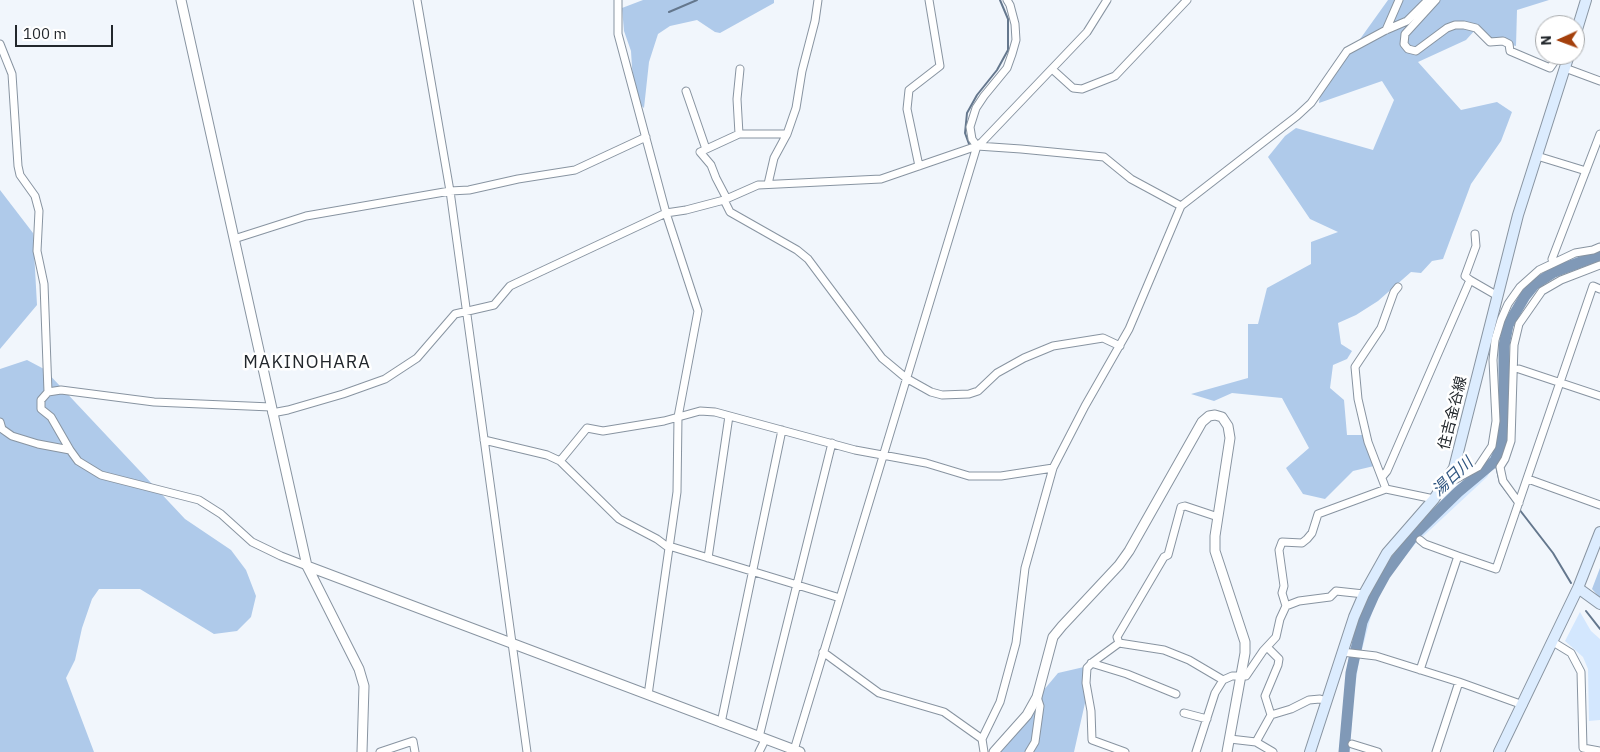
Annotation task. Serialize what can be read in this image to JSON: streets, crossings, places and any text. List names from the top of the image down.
{
  "streets": {
    "main road": ["住吉金谷線"]
  },
  "districts": ["MAKINOHARA"],
  "water": ["湯日川"],
  "scale_bar": "100 m",
  "north": "left"
}
